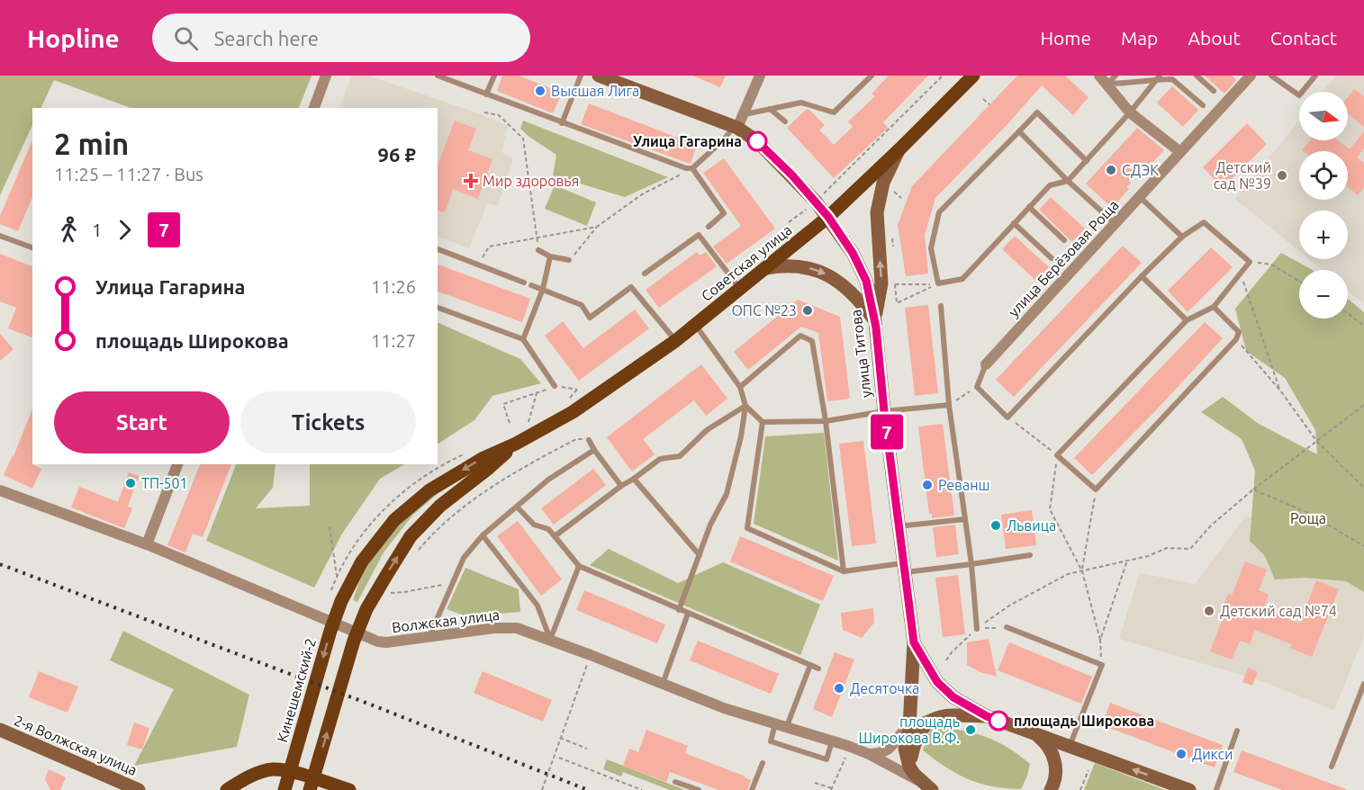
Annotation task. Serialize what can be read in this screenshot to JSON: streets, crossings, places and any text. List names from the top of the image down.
{
  "streets": {
    "main road": [
      "Советская улица",
      "улица Титова",
      "Кинешемский-2",
      "2-я Волжская улица"
    ],
    "street": ["улица Берёзовая Роща", "Волжская улица"]
  },
  "crossings": [
    ["Советская улица", "улица Титова"],
    ["Советская улица", "Кинешемский-2"]
  ],
  "parks": ["Роща"],
  "places": {
    "other": [
      "Высшая Лига",
      "Улица Гагарина",
      "СДЭК",
      "Детский сад №39",
      "ОПС №23",
      "ТП-501",
      "Реванш",
      "Львица",
      "Детский сад №74",
      "Десяточка",
      "площадь Широкова",
      "площадь Широкова В.Ф.",
      "Дикси"
    ],
    "health": ["Мир здоровья"]
  },
  "lines": ["bus line 7"],
  "north": "right",
  "page": {
    "header": "Hopline",
    "search": "Search here",
    "nav": [
      "Home",
      "Map",
      "About",
      "Contact"
    ],
    "on_map": "7",
    "map_buttons": ["+", "−"],
    "heading": ["2 min", "11:25 – 11:27 · Bus", "96 ₽"],
    "legs": ["1", "7"],
    "list": [
      {
        "name": "Улица Гагарина",
        "value": "11:26"
      },
      {
        "name": "площадь Широкова",
        "value": "11:27"
      }
    ],
    "buttons": ["Start", "Tickets"]
  }
}
